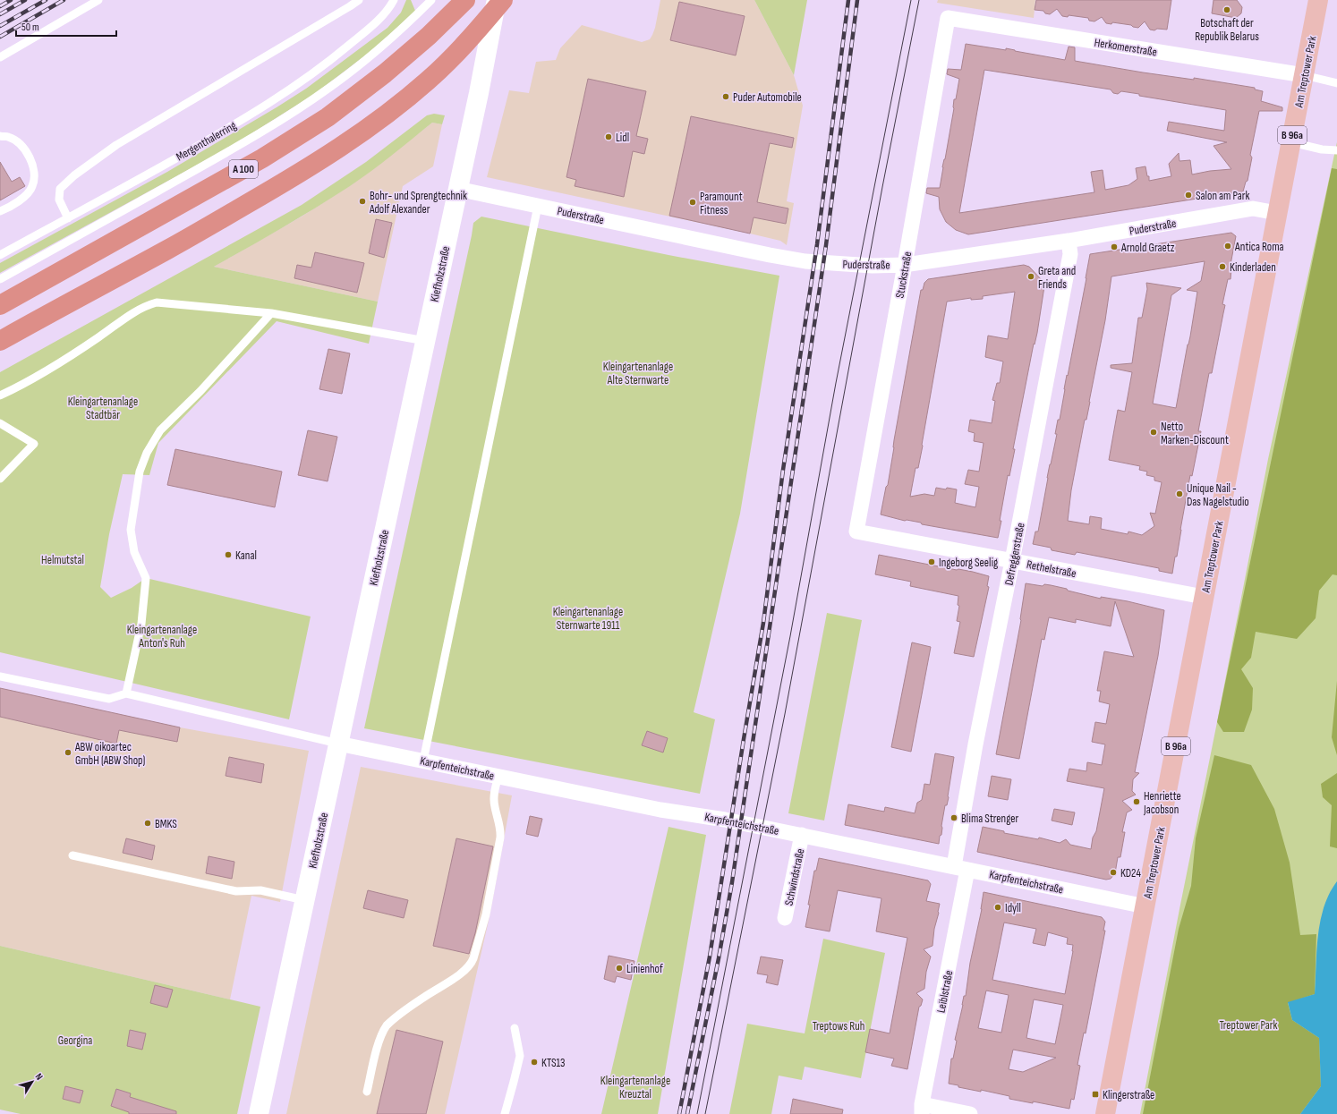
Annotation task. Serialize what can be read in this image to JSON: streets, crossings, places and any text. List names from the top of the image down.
{
  "streets": {
    "highway": ["A 100"],
    "main road": ["Am Treptower Park", "B 96a"],
    "street": [
      "Herkomerstraße",
      "Puderstraße",
      "Kiefholzstraße",
      "Stuckstraße",
      "Defreggerstraße",
      "Rethelstraße",
      "Karpfenteichstraße",
      "Schwindstraße",
      "Leiblstraße"
    ],
    "lane": ["Mergenthalerring"]
  },
  "crossings": [
    ["Herkomerstraße", "Am Treptower Park"],
    ["Herkomerstraße", "Stuckstraße"],
    ["Am Treptower Park", "Puderstraße"],
    ["Am Treptower Park", "Rethelstraße"],
    ["Am Treptower Park", "Karpfenteichstraße"],
    ["Puderstraße", "Kiefholzstraße"],
    ["Puderstraße", "Stuckstraße"],
    ["Puderstraße", "Defreggerstraße"],
    ["Kiefholzstraße", "Karpfenteichstraße"],
    ["Stuckstraße", "Rethelstraße"],
    ["Defreggerstraße", "Rethelstraße"],
    ["Defreggerstraße", "Karpfenteichstraße"],
    ["Defreggerstraße", "Leiblstraße"],
    ["Karpfenteichstraße", "Schwindstraße"],
    ["Karpfenteichstraße", "Leiblstraße"]
  ],
  "parks": [
    "Kleingartenanlage Alte Sternwarte",
    "Kleingartenanlage Stadtbär",
    "Helmutstal",
    "Kleingartenanlage Sternwarte 1911",
    "Kleingartenanlage Anton's Ruh",
    "Treptower Park",
    "Treptows Ruh",
    "Georgina",
    "Kleingartenanlage Kreuztal"
  ],
  "places": {
    "other": [
      "Botschaft der Republik Belarus",
      "Puder Automobile",
      "Lidl",
      "Salon am Park",
      "Bohr- und Sprengtechnik Adolf Alexander",
      "Paramount Fitness",
      "Antica Roma",
      "Arnold Graetz",
      "Kinderladen",
      "Greta and Friends",
      "Netto Marken-Discount",
      "Unique Nail - Das Nagelstudio",
      "Kanal",
      "Ingeborg Seelig",
      "ABW oikoartec GmbH (ABW Shop)",
      "Henriette Jacobson",
      "Blima Strenger",
      "BMKS",
      "KD24",
      "Idyll",
      "Linienhof",
      "KTS13"
    ],
    "transit": ["Klingerstraße"]
  },
  "scale_bar": "50 m",
  "north": "top right"
}
